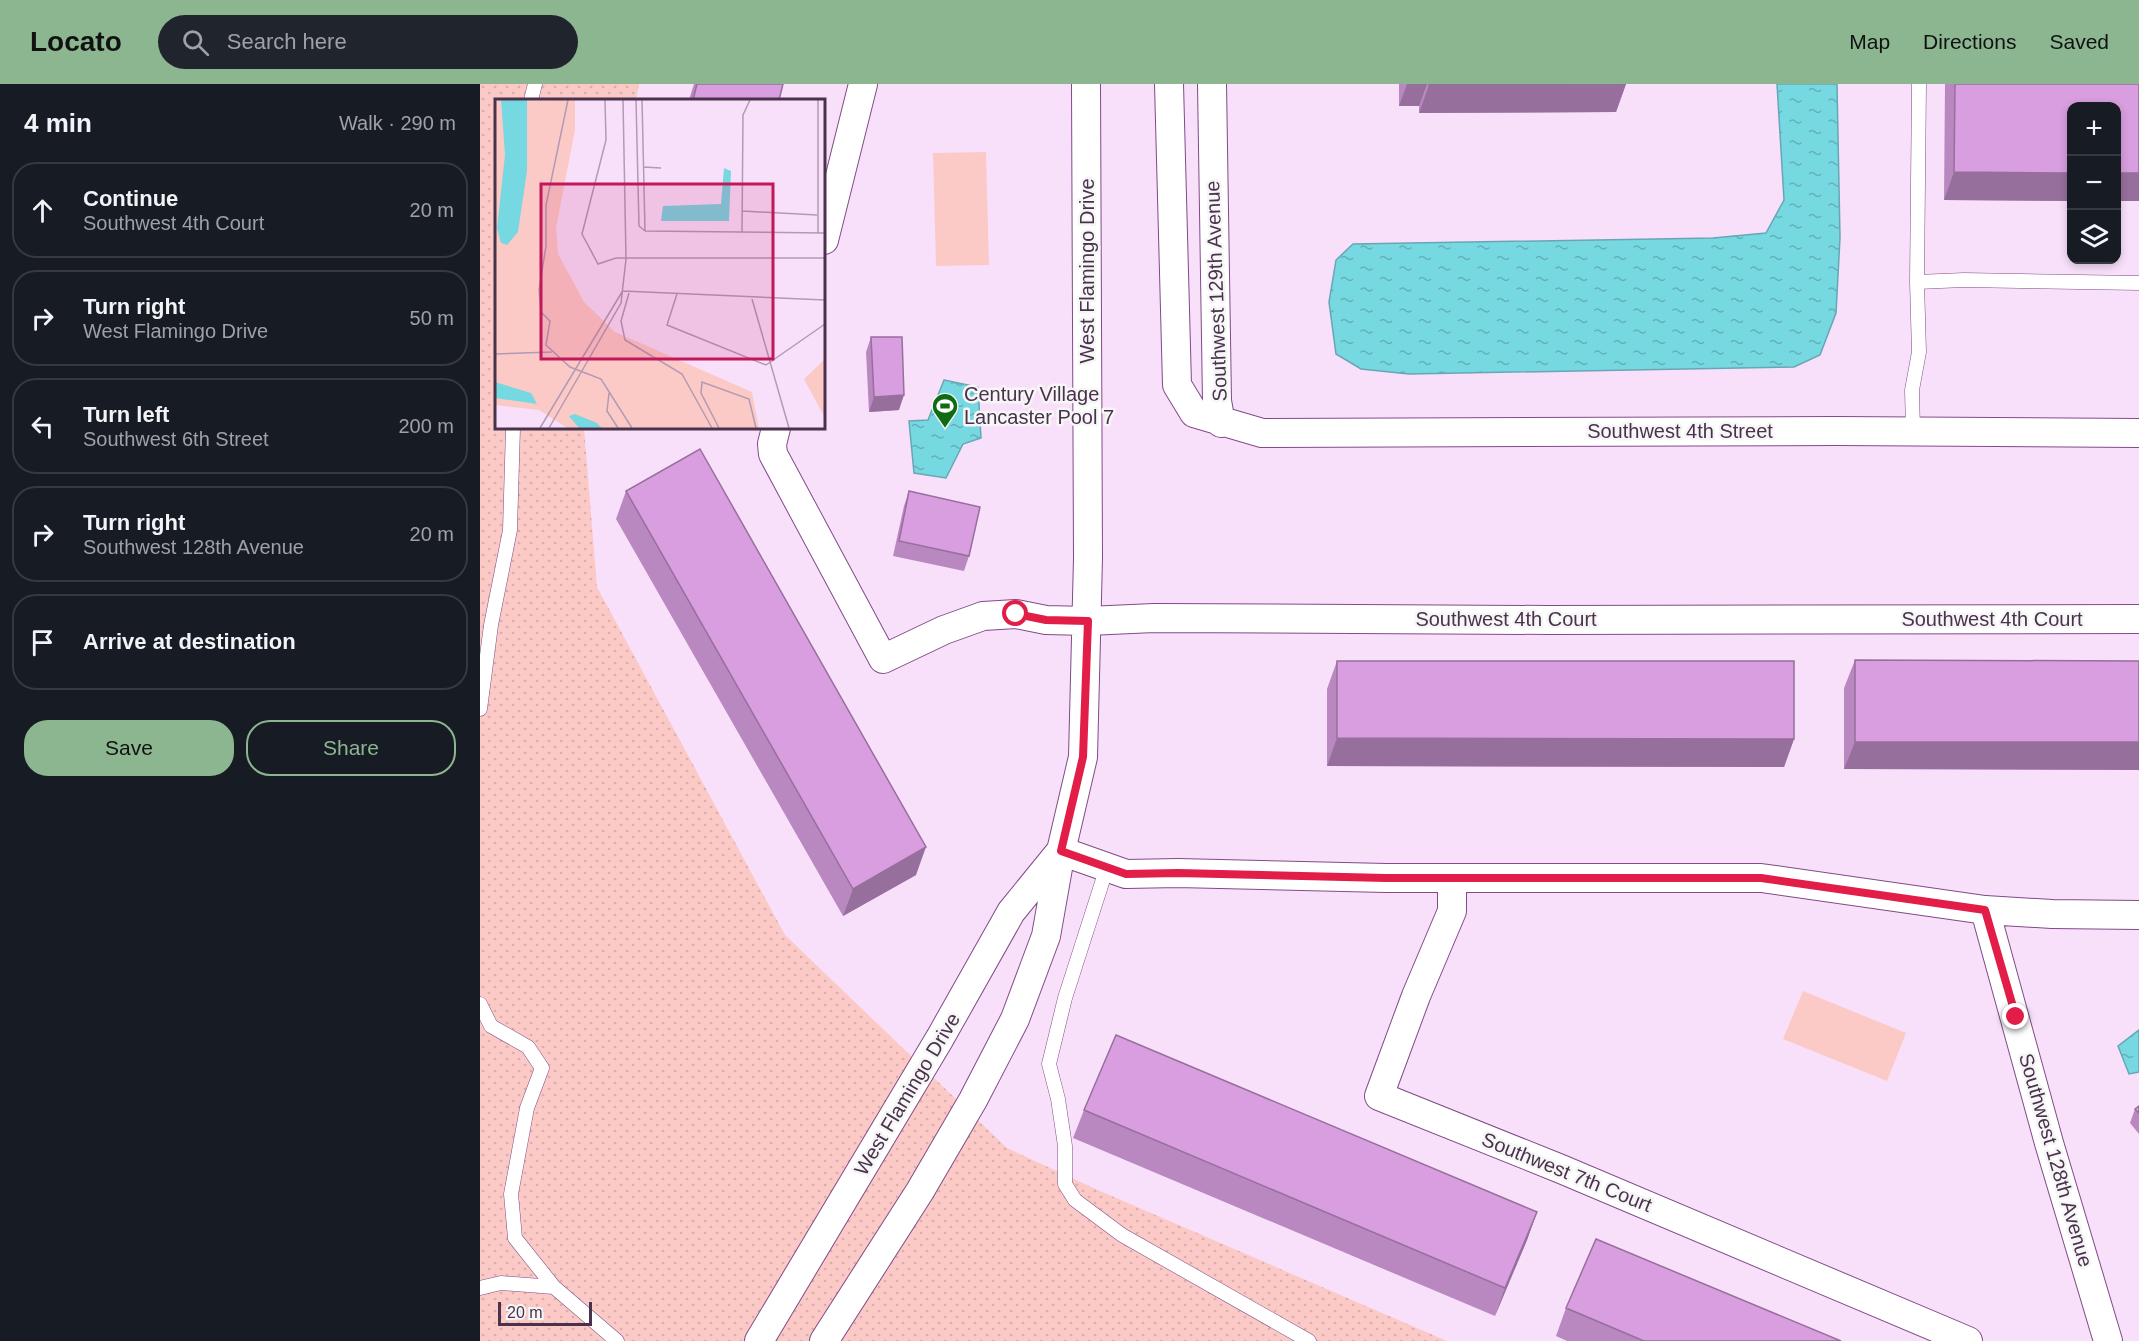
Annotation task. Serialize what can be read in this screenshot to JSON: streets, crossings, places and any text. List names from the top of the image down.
{
  "streets": {
    "street": [
      "West Flamingo Drive",
      "Southwest 129th Avenue",
      "Southwest 4th Street",
      "Southwest 4th Court",
      "Southwest 128th Avenue",
      "Southwest 7th Court"
    ]
  },
  "crossings": [
    ["West Flamingo Drive", "Southwest 4th Court"],
    ["Southwest 129th Avenue", "Southwest 4th Street"]
  ],
  "places": {
    "sports": ["Century Village Lancaster Pool 7"]
  },
  "scale_bar": "20 m",
  "page": {
    "header": "Locato",
    "search": "Search here",
    "nav": ["Map", "Directions", "Saved"],
    "heading": ["4 min", "Walk · 290 m"],
    "map_buttons": ["+", "−"],
    "list": [
      ["Continue", "Southwest 4th Court", "20 m"],
      ["Turn right", "West Flamingo Drive", "50 m"],
      ["Turn left", "Southwest 6th Street", "200 m"],
      ["Turn right", "Southwest 128th Avenue", "20 m"],
      "Arrive at destination"
    ],
    "buttons": ["Save", "Share"],
    "scale": "20 m"
  }
}
